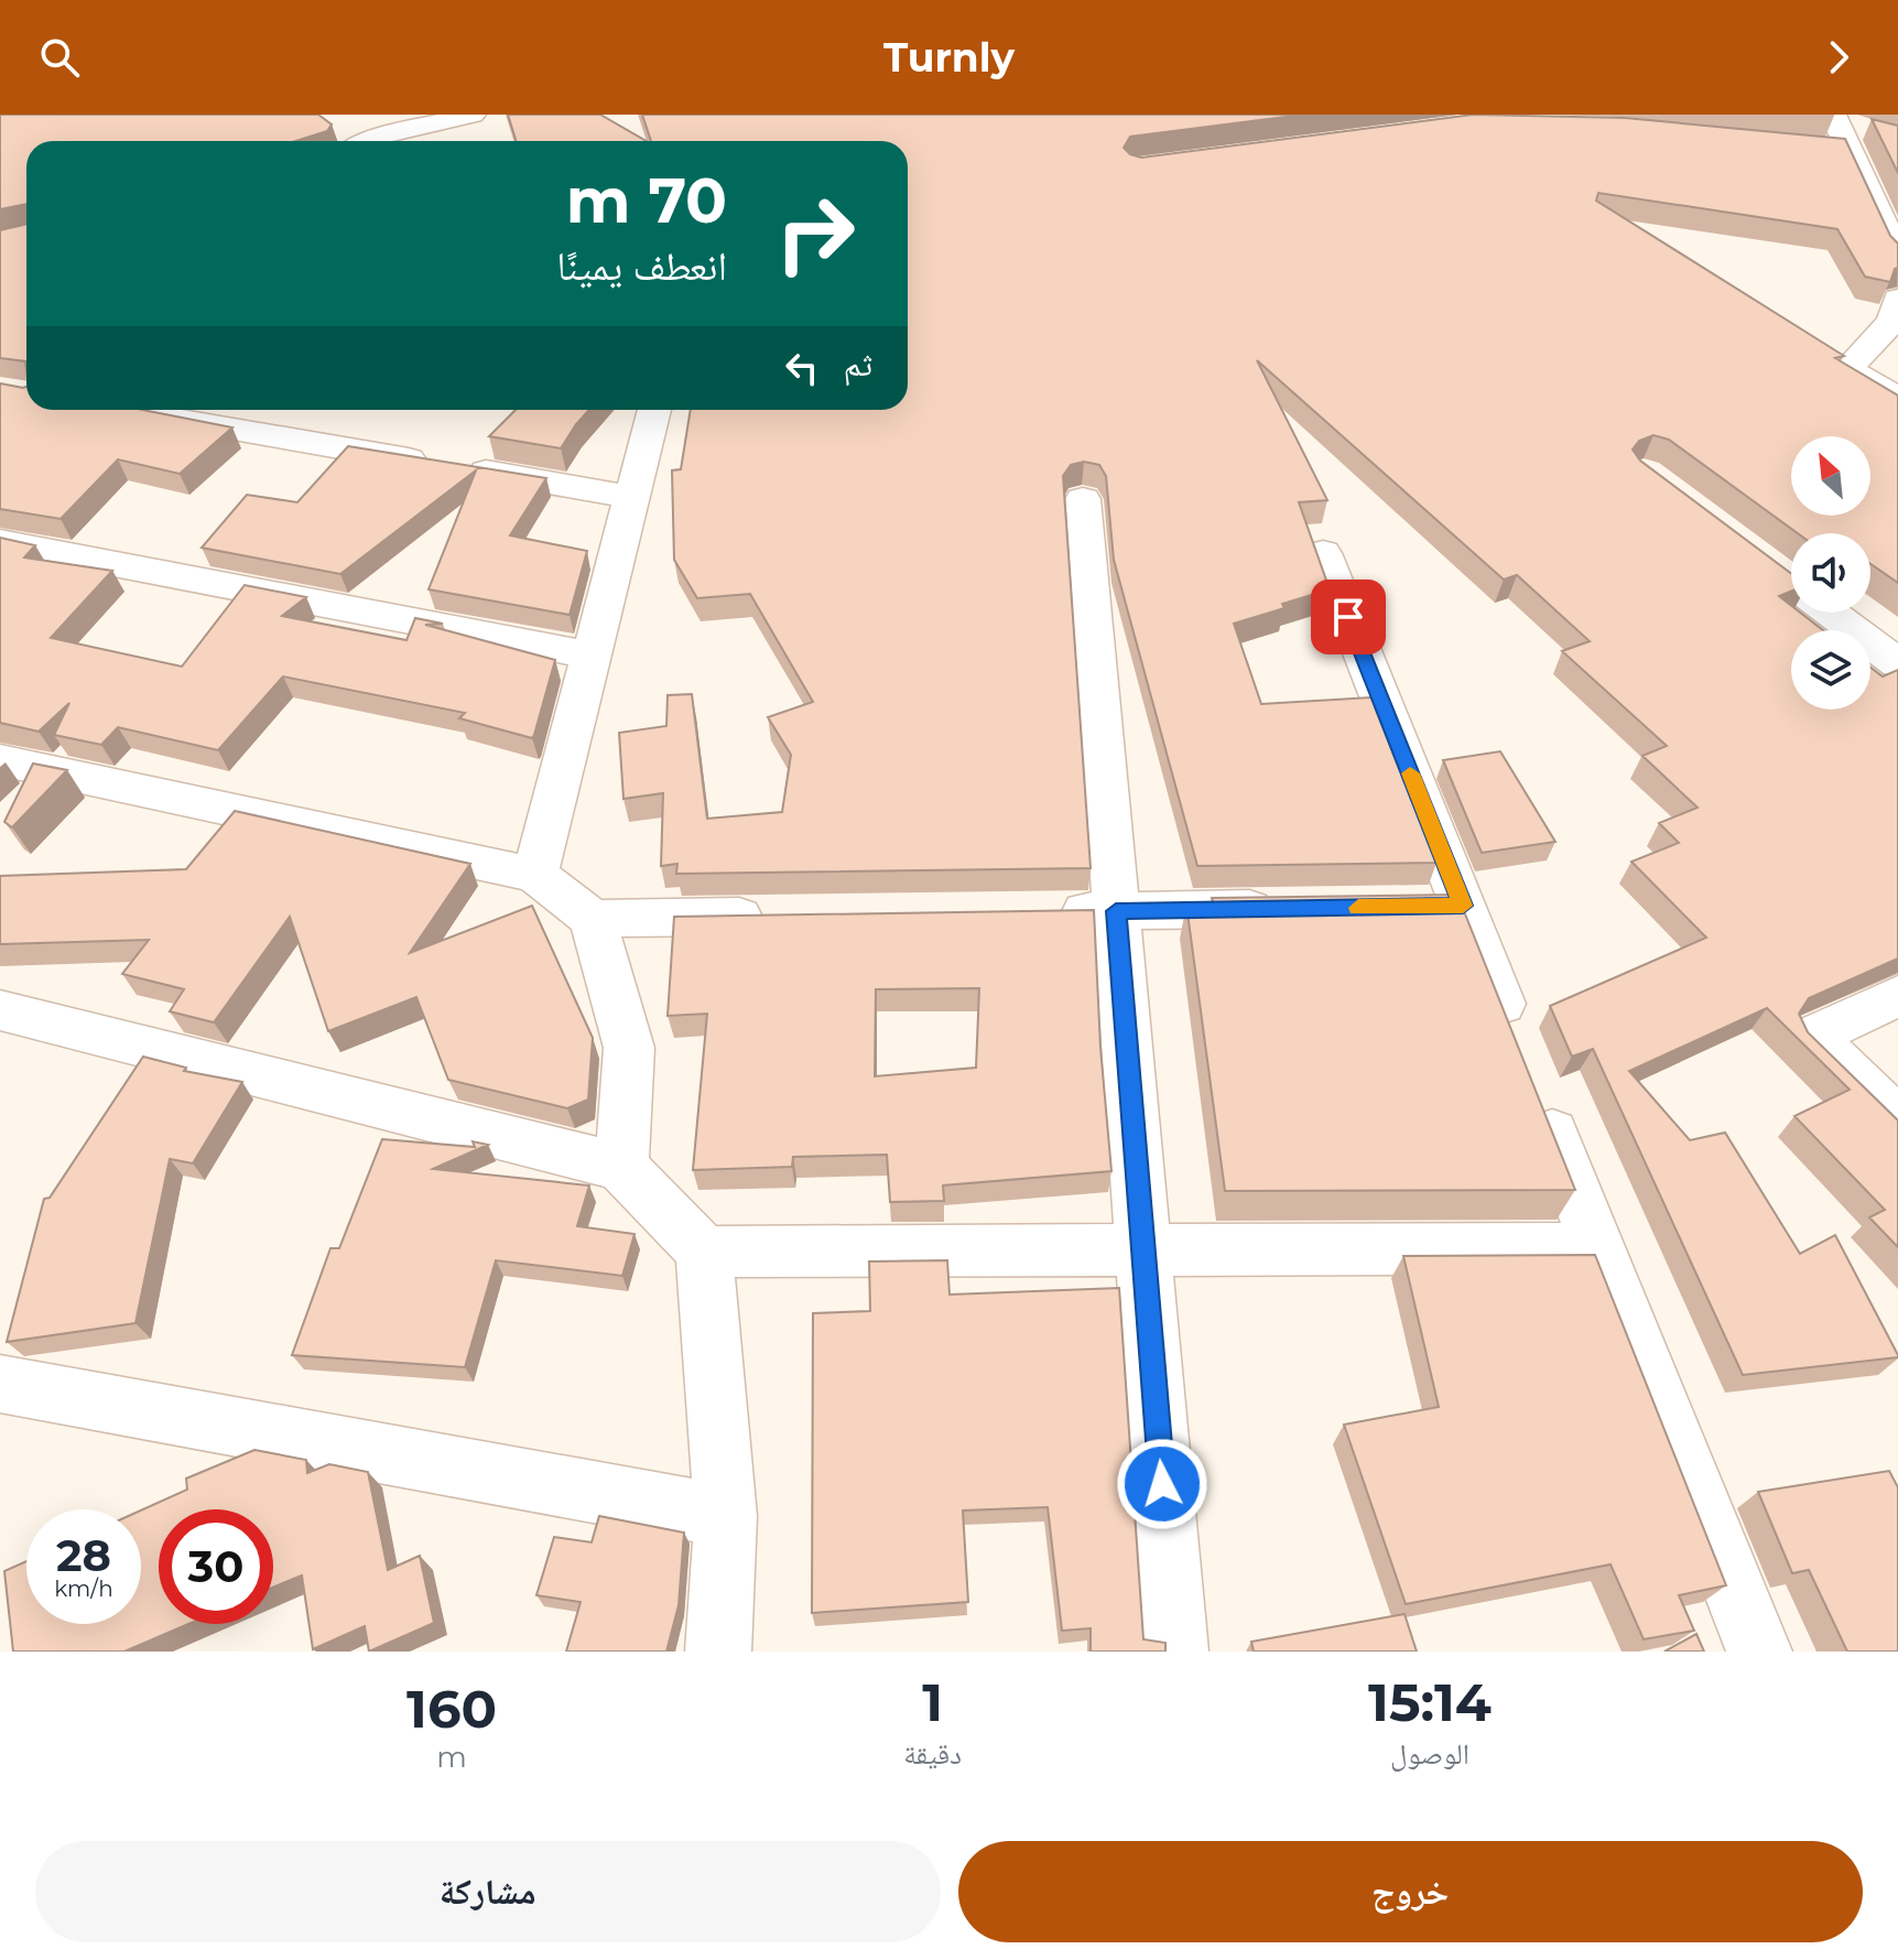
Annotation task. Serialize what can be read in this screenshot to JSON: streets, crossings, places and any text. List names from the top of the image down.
{
  "north": "top left",
  "page": {
    "header": "Turnly",
    "turn": ["70 m", "انعطف يمينًا"],
    "then": "ثم",
    "speed": "28 km/h",
    "limit": "30",
    "eta": [
      "15:14",
      "الوصول",
      "1",
      "دقيقة",
      "160",
      "m"
    ],
    "buttons": ["خروج", "مشاركة"]
  }
}
